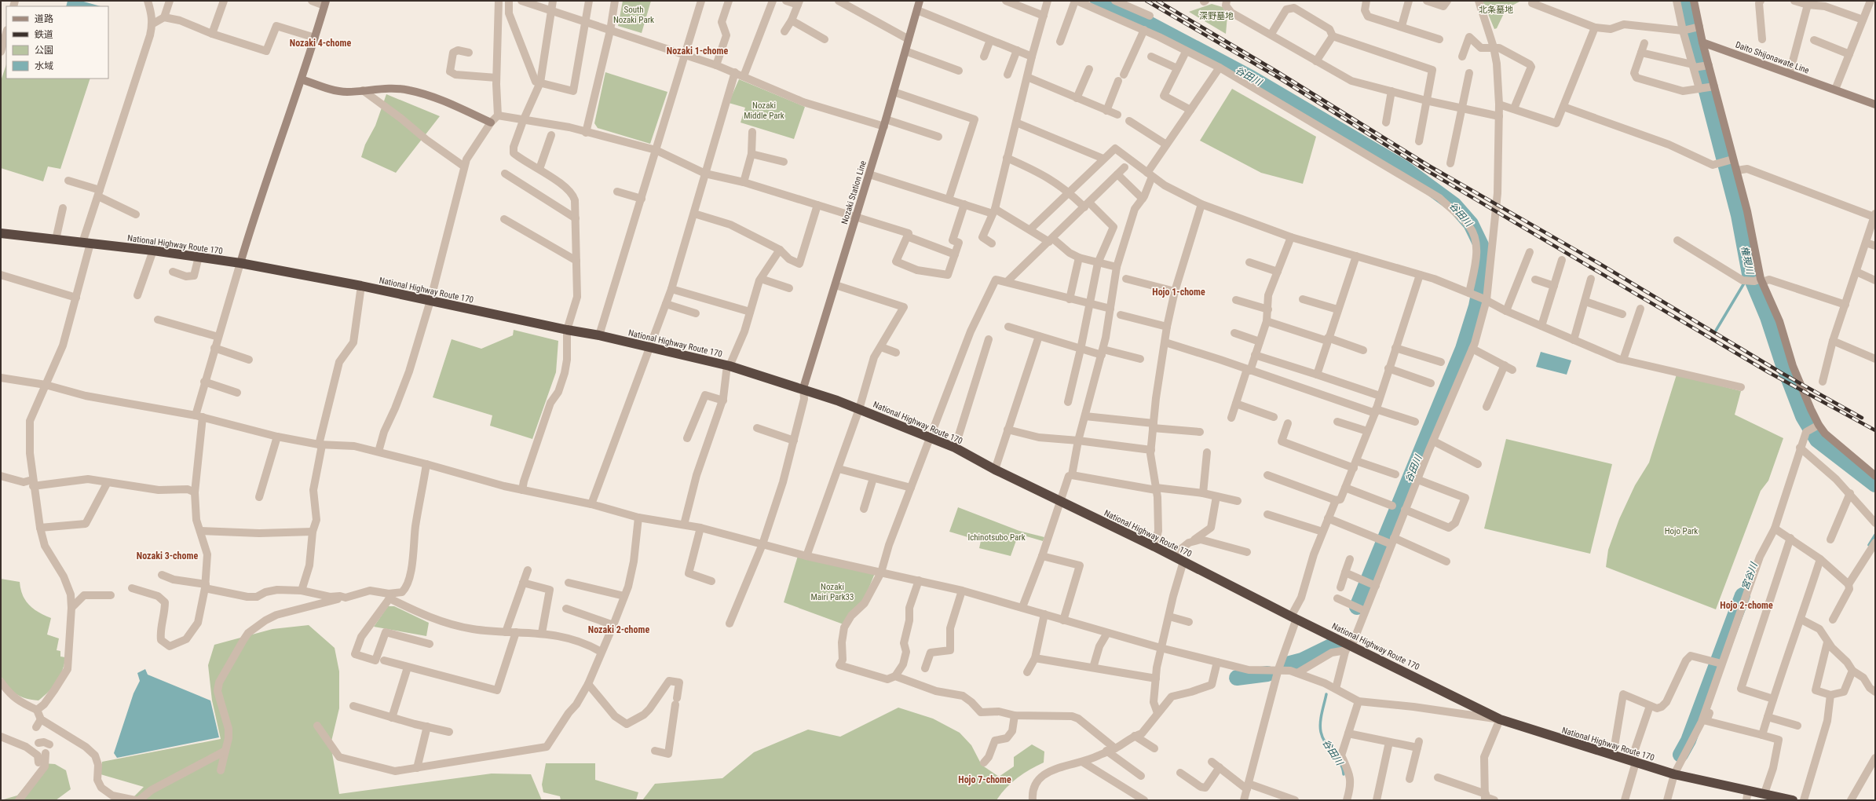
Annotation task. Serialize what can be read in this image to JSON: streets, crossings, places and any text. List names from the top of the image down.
{
  "streets": {
    "highway": ["National Highway Route 170"],
    "street": ["Daito Shijonawate Line", "Nozaki Station Line"]
  },
  "crossings": [
    ["Nozaki Station Line", "National Highway Route 170"]
  ],
  "districts": [
    "Nozaki 4-chome",
    "Nozaki 1-chome",
    "Hojo 1-chome",
    "Nozaki 3-chome",
    "Hojo 2-chome",
    "Nozaki 2-chome",
    "Hojo 7-chome"
  ],
  "water": ["谷田川", "権現川", "宮谷川"],
  "parks": [
    "South Nozaki Park",
    "北条墓地",
    "深野墓地",
    "Nozaki Middle Park",
    "Hojo Park",
    "Ichinotsubo Park",
    "Nozaki Mairi Park33"
  ],
  "legend": [
    "道路",
    "鉄道",
    "公園",
    "水域"
  ]
}
